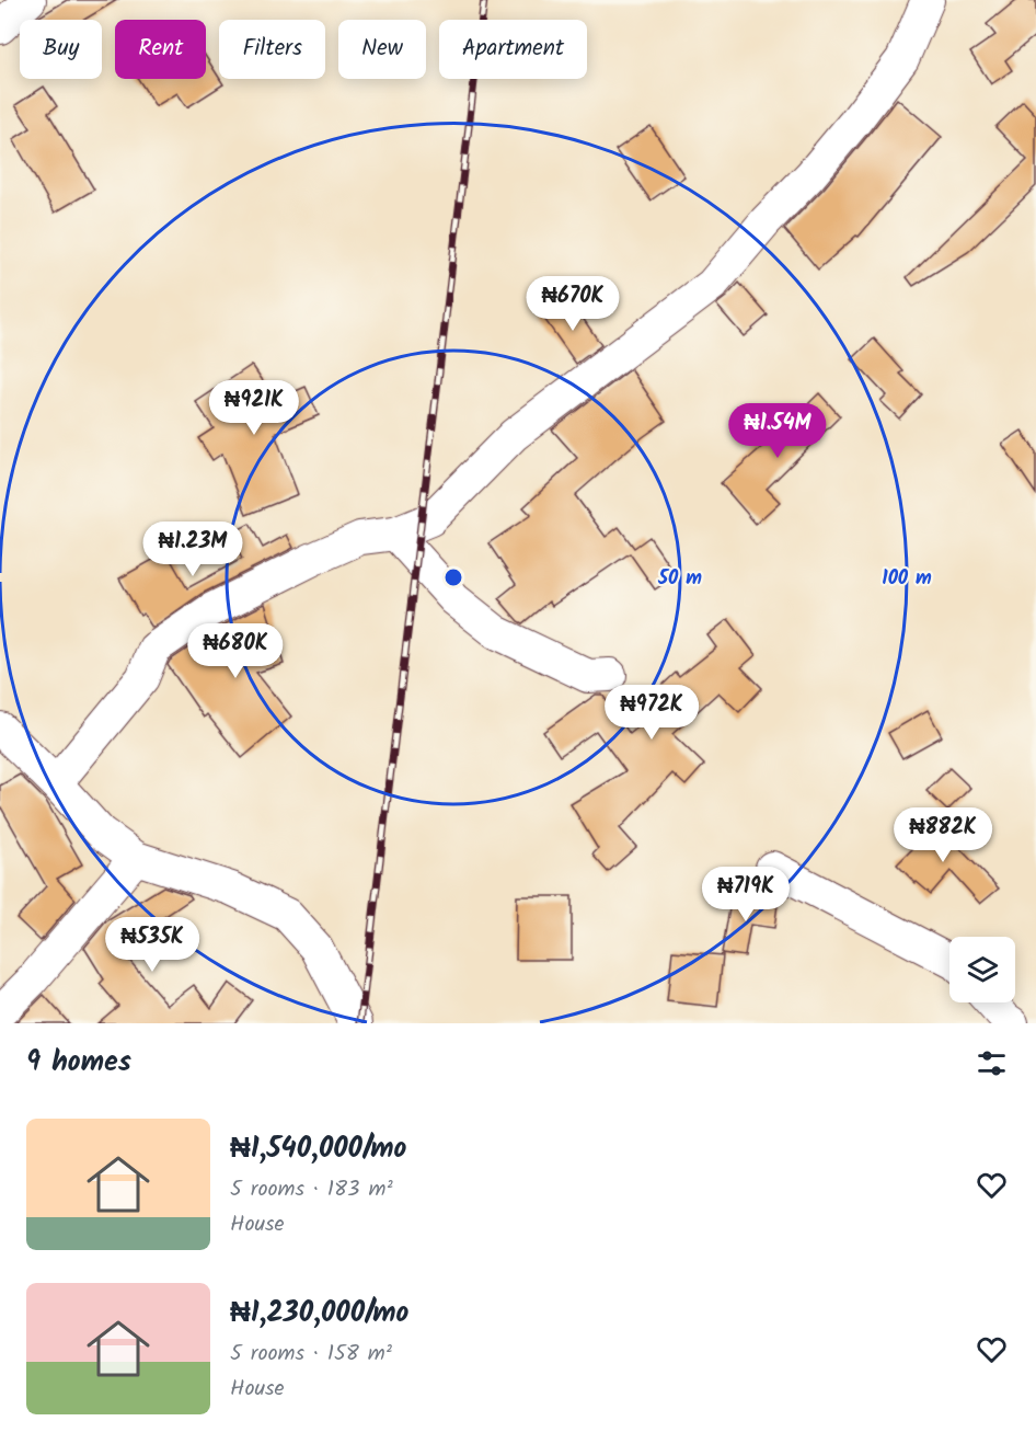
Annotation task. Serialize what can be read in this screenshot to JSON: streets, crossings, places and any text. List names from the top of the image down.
{
  "page": {
    "chip": [
      "Buy",
      "Rent",
      "Filters",
      "New",
      "Apartment"
    ],
    "price": [
      "₦670K",
      "₦921K",
      "₦1.54M",
      "₦1.23M",
      "₦680K",
      "₦972K",
      "₦882K",
      "₦719K",
      "₦535K"
    ],
    "heading": "9 homes",
    "list": [
      {
        "name": "₦1,540,000/mo",
        "note": "5 rooms · 183 m² · House"
      },
      {
        "name": "₦1,230,000/mo",
        "note": "5 rooms · 158 m² · House"
      }
    ]
  },
  "rings": ["50 m", "100 m"]
}
